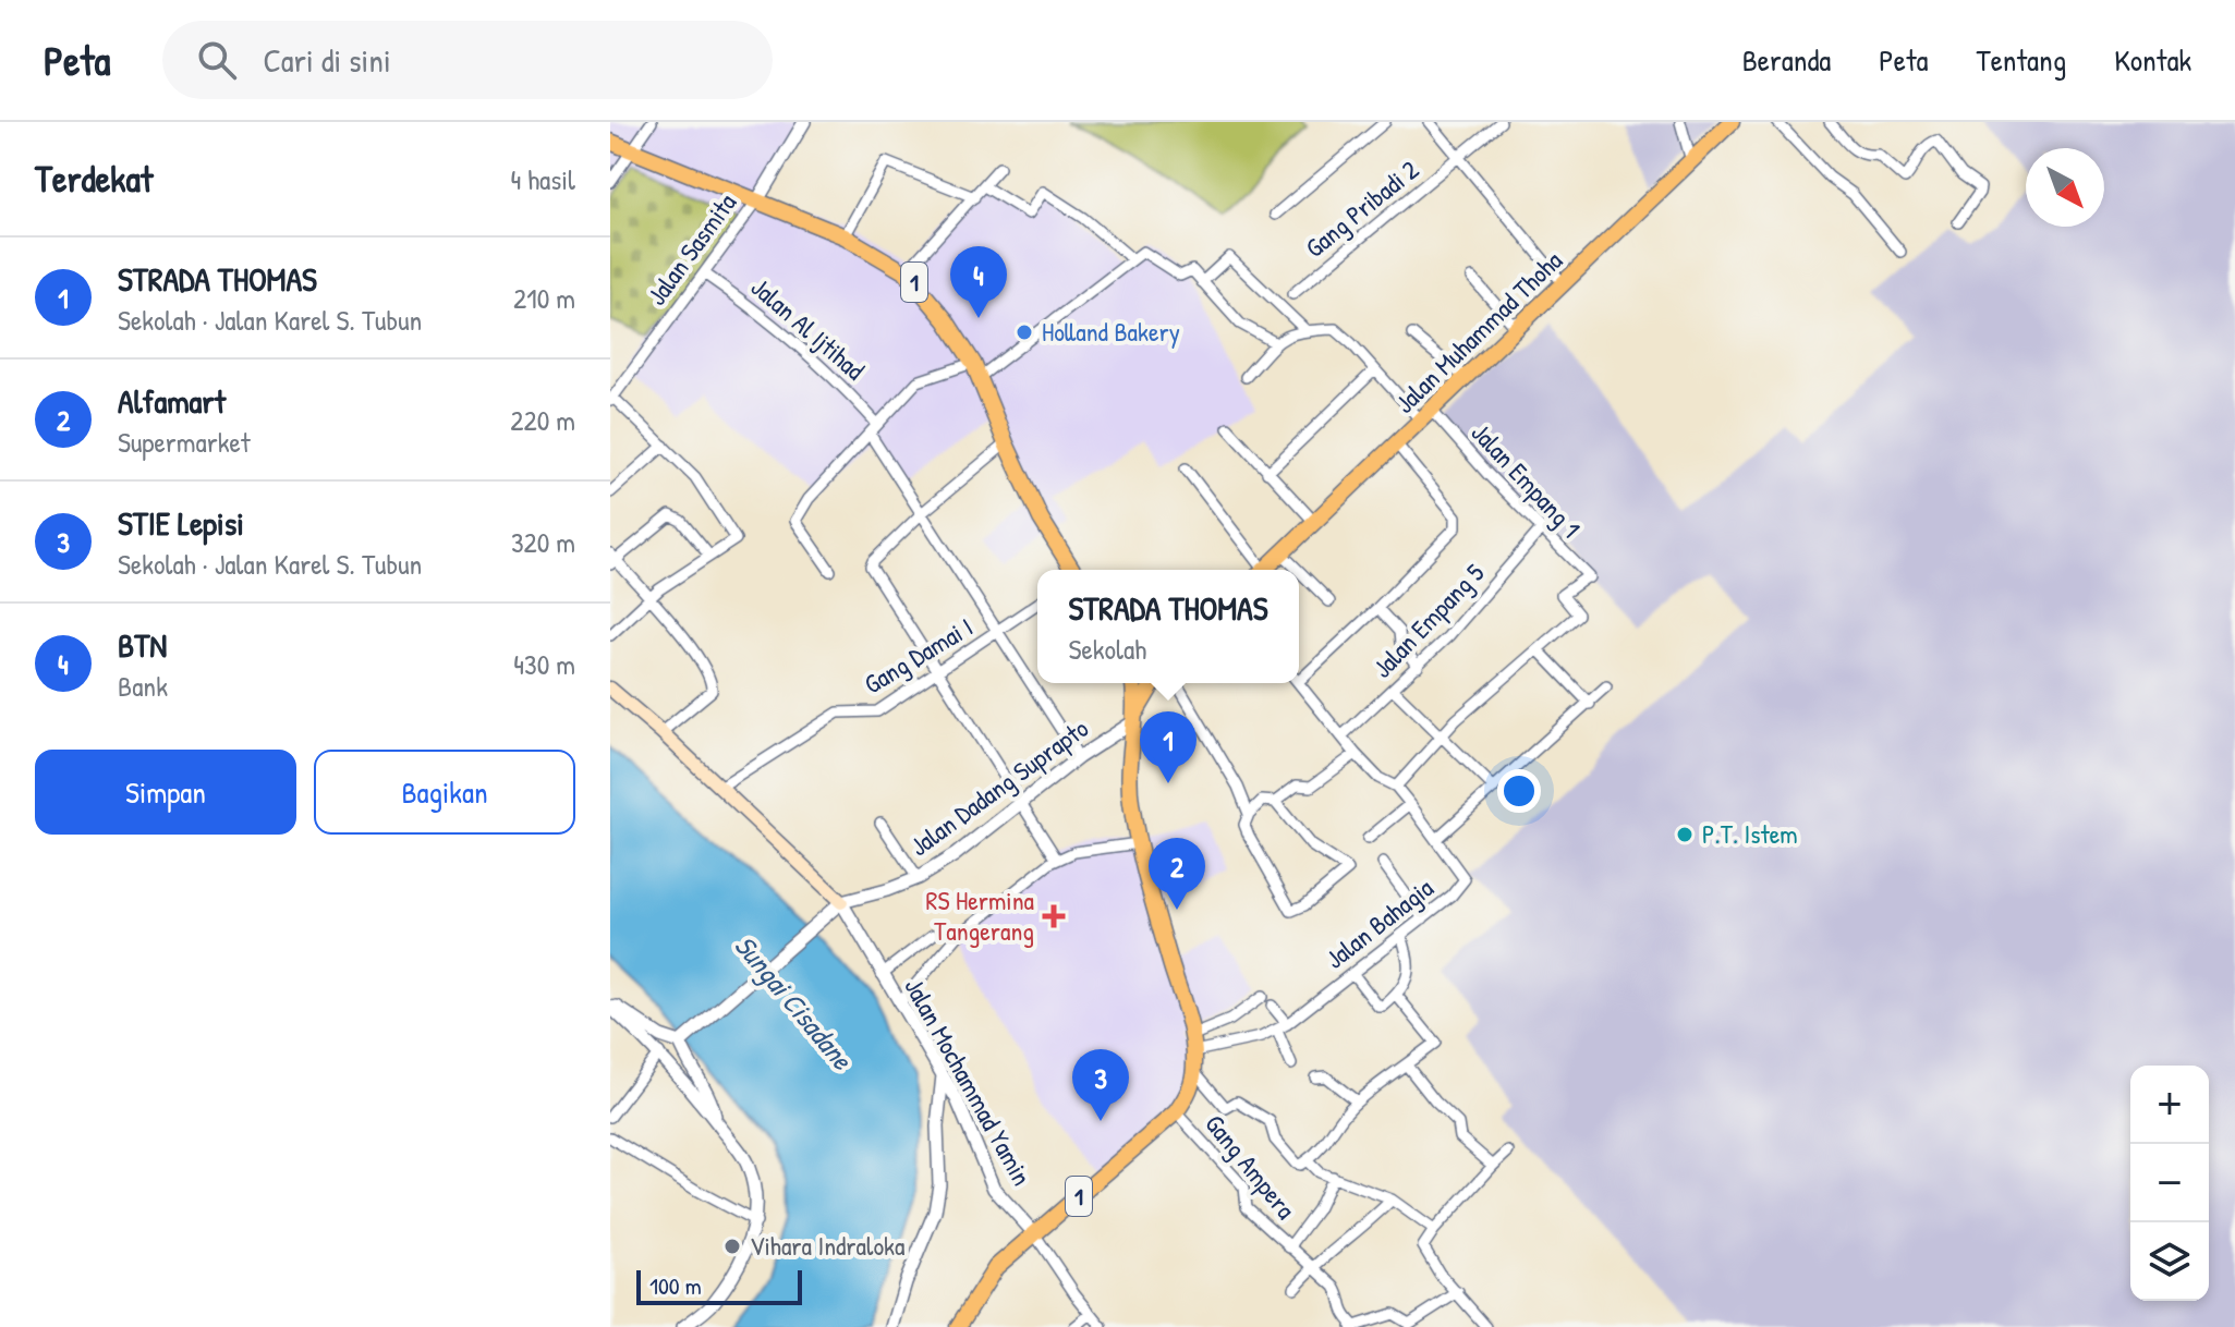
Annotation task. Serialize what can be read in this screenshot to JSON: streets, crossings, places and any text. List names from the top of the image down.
{
  "streets": {
    "main road": ["1", "Jalan Muhammad Thoha"],
    "street": [
      "Gang Pribadi 2",
      "Jalan Sasmita",
      "Jalan Al Ijtihad",
      "Jalan Empang 1",
      "Jalan Empang 5",
      "Gang Damai I",
      "Jalan Dadang Suprapto",
      "Jalan Bahagia",
      "Jalan Mochammad Yamin",
      "Gang Ampera"
    ]
  },
  "crossings": [
    ["Jalan Sasmita", "1"],
    ["Jalan Sasmita", "Jalan Al Ijtihad"],
    ["1", "Jalan Dadang Suprapto"],
    ["1", "Jalan Bahagia"],
    ["1", "Jalan Mochammad Yamin"],
    ["1", "Gang Ampera"],
    ["Jalan Muhammad Thoha", "Jalan Empang 1"],
    ["Jalan Empang 1", "Jalan Empang 5"],
    ["Jalan Empang 5", "Jalan Bahagia"],
    ["Jalan Dadang Suprapto", "Jalan Mochammad Yamin"]
  ],
  "water": ["Sungai Cisadane"],
  "places": {
    "other": ["Holland Bakery", "P.T. Istem", "Vihara Indraloka"],
    "health": ["RS Hermina Tangerang"]
  },
  "scale_bar": "100 m",
  "north": "bottom right",
  "page": {
    "header": "Peta",
    "search": "Cari di sini",
    "nav": [
      "Beranda",
      "Peta",
      "Tentang",
      "Kontak"
    ],
    "heading": ["Terdekat", "4 hasil"],
    "list": [
      {
        "mark": "1",
        "name": "STRADA THOMAS",
        "note": "Sekolah · Jalan Karel S. Tubun",
        "value": "210 m"
      },
      {
        "mark": "2",
        "name": "Alfamart",
        "note": "Supermarket",
        "value": "220 m"
      },
      {
        "mark": "3",
        "name": "STIE Lepisi",
        "note": "Sekolah · Jalan Karel S. Tubun",
        "value": "320 m"
      },
      {
        "mark": "4",
        "name": "BTN",
        "note": "Bank",
        "value": "430 m"
      }
    ],
    "pins": [
      "4",
      "1",
      "2",
      "3"
    ],
    "popup": ["STRADA THOMAS", "Sekolah"],
    "buttons": ["Simpan", "Bagikan"],
    "map_buttons": ["+", "−"],
    "scale": "100 m"
  }
}
